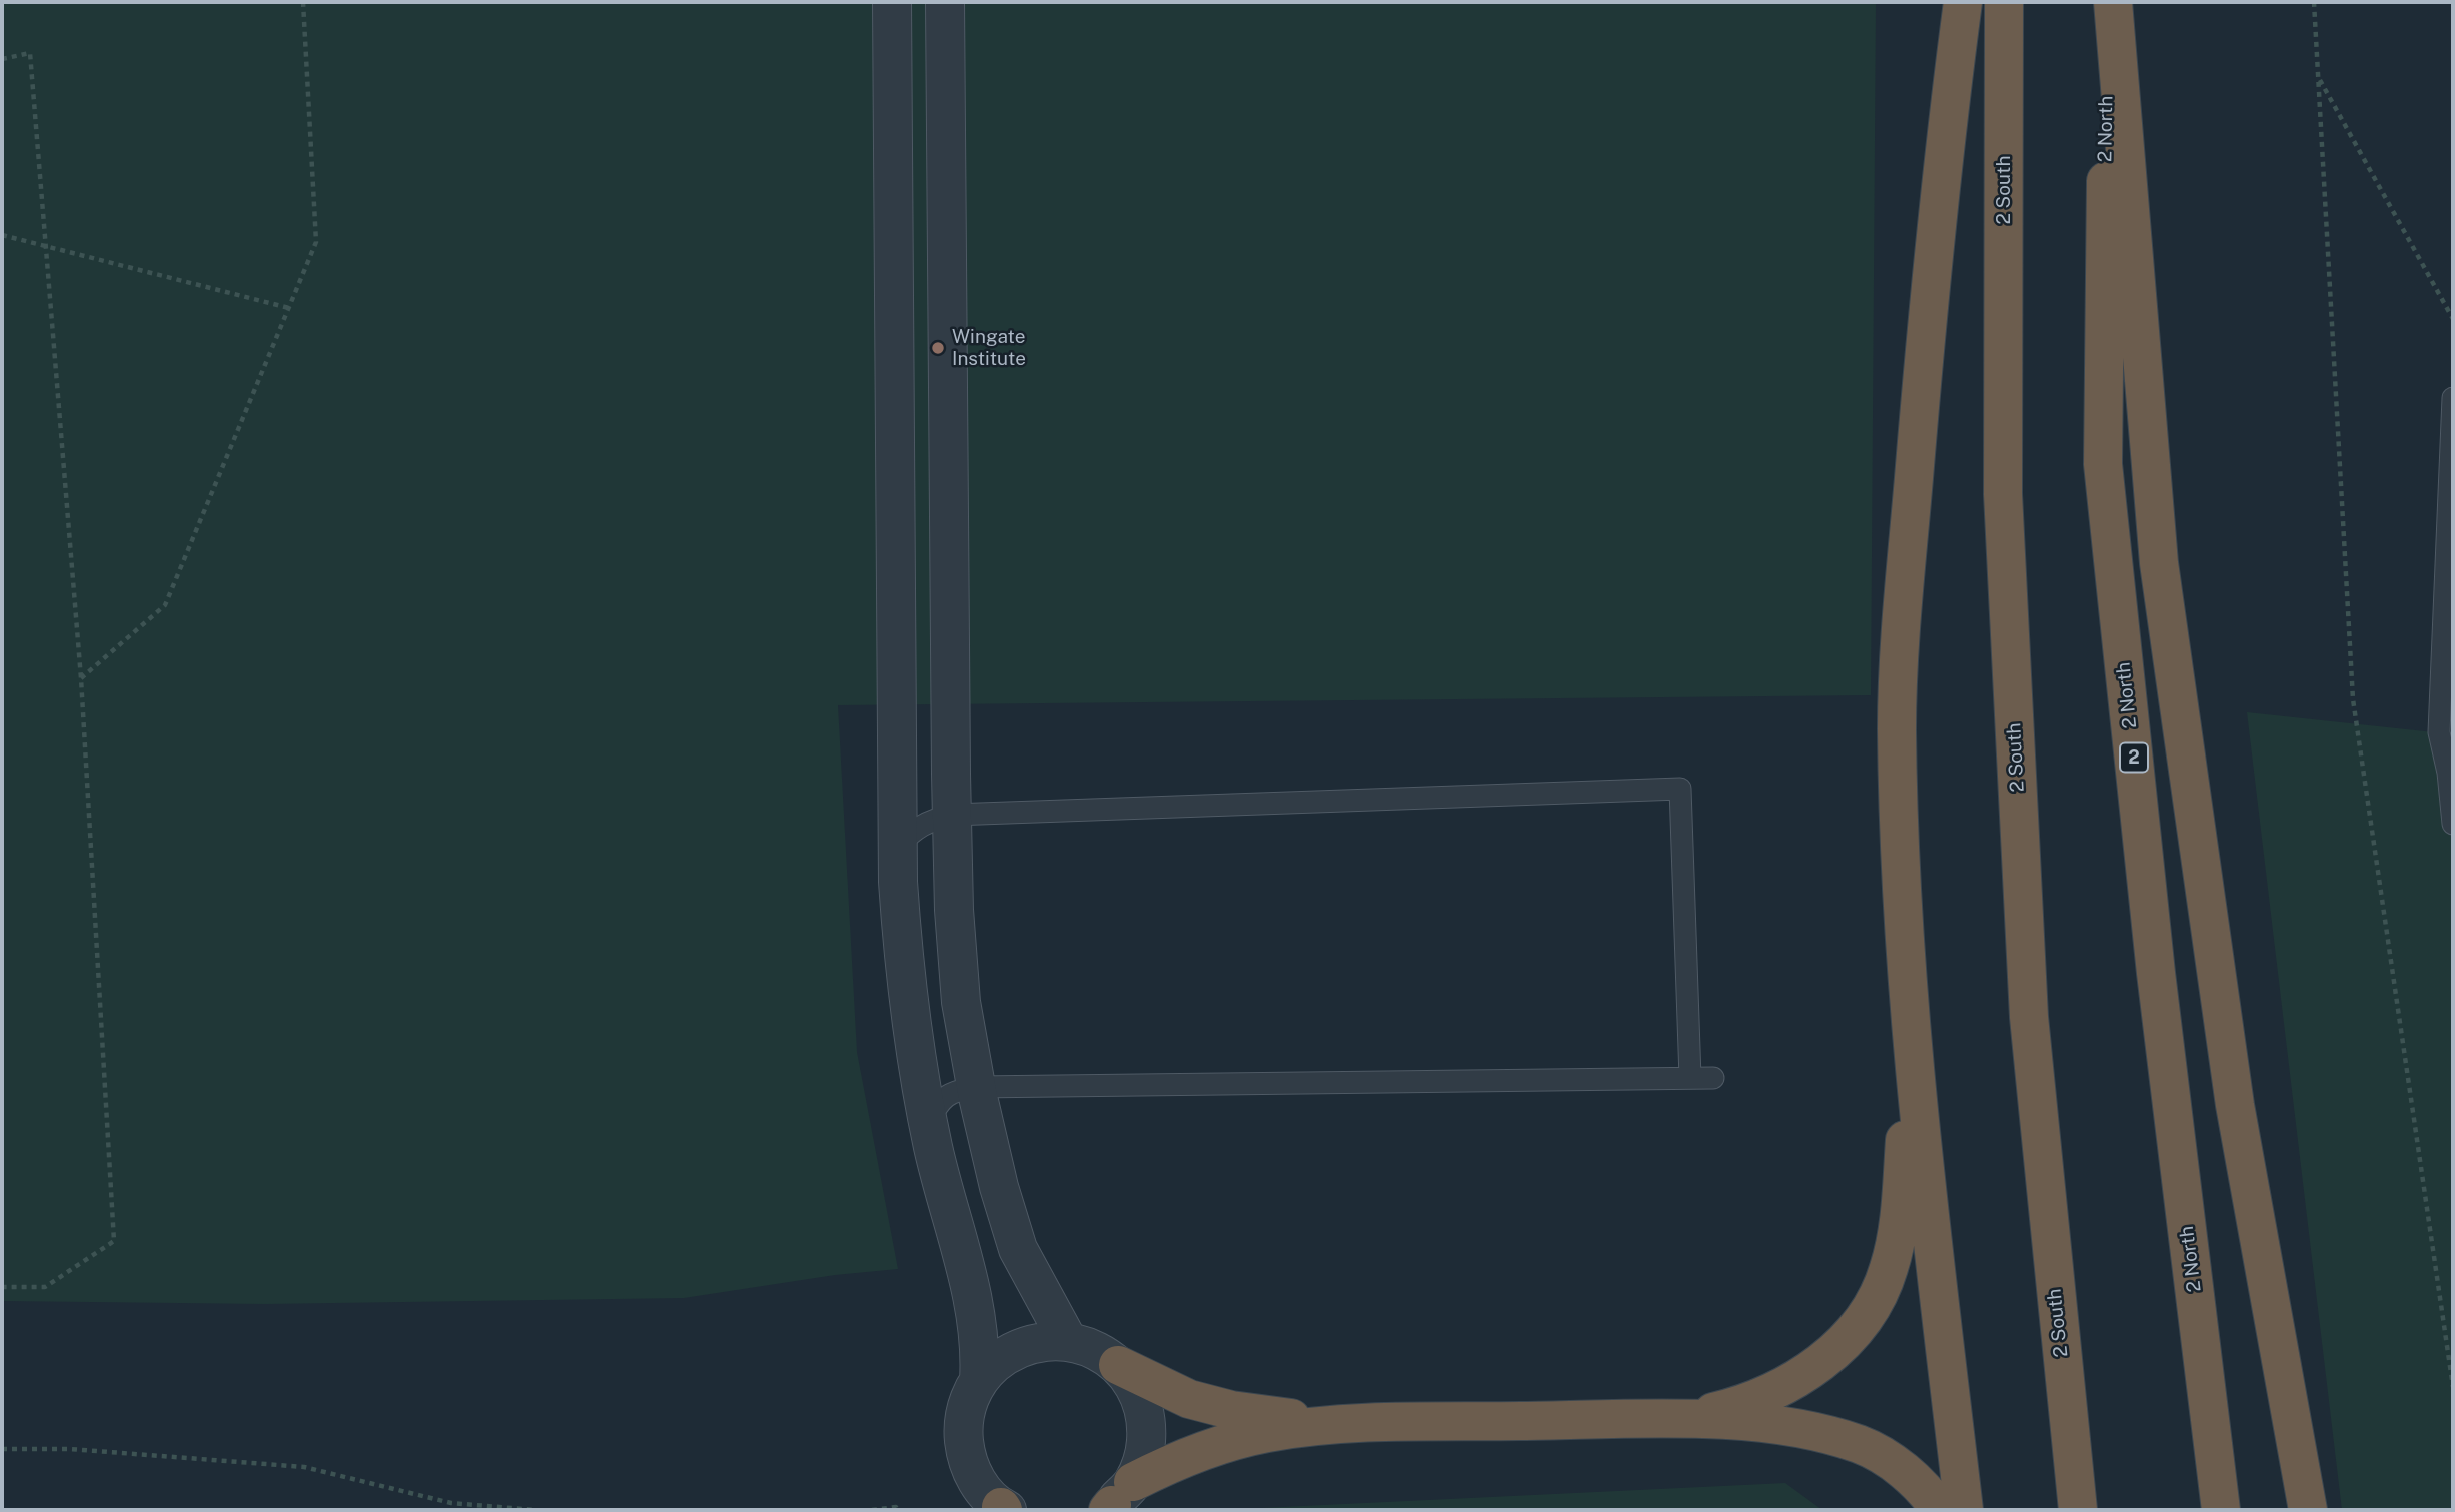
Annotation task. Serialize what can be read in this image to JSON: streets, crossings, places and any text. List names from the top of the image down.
{
  "streets": {
    "highway": ["2 North", "2 South", "2"]
  },
  "places": ["Wingate Institute"]
}
